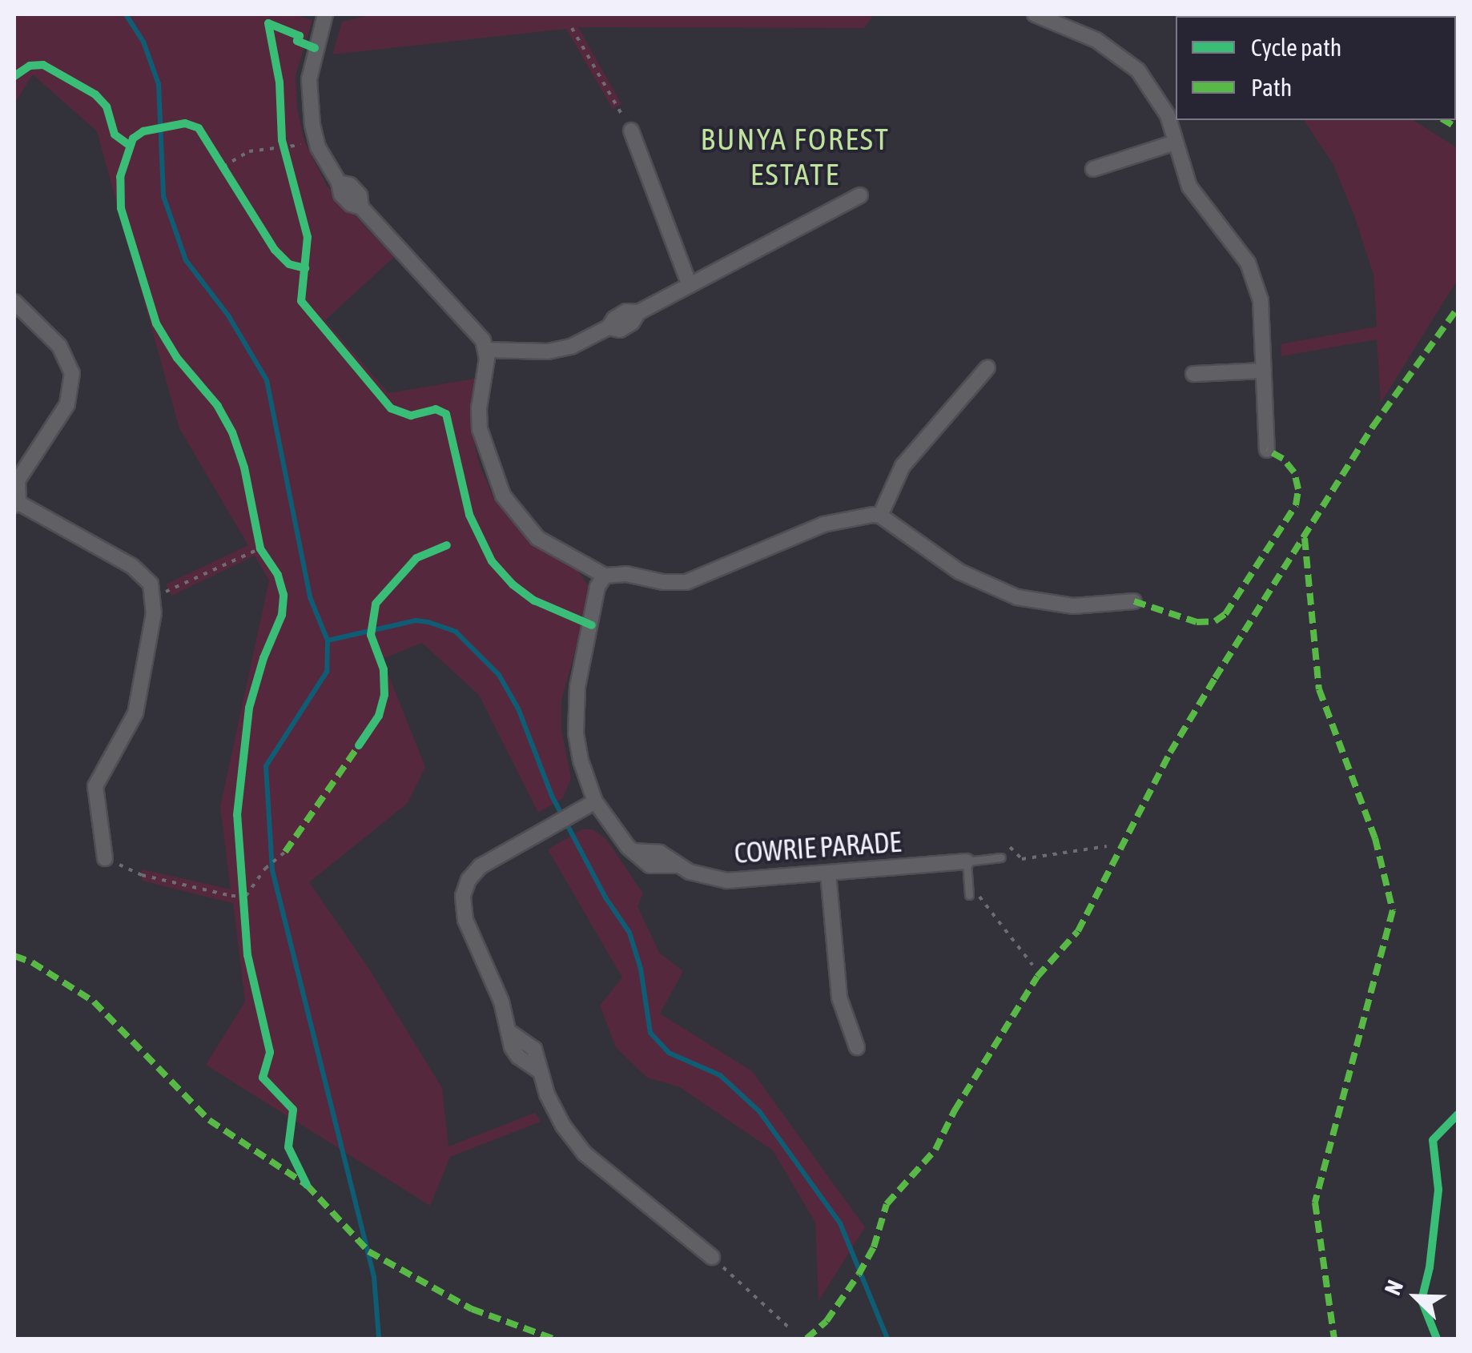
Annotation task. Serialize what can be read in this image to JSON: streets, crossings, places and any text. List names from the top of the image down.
{
  "streets": {
    "street": ["COWRIE PARADE"]
  },
  "districts": ["BUNYA FOREST ESTATE"],
  "legend": ["Cycle path", "Path"],
  "north": "top left"
}
